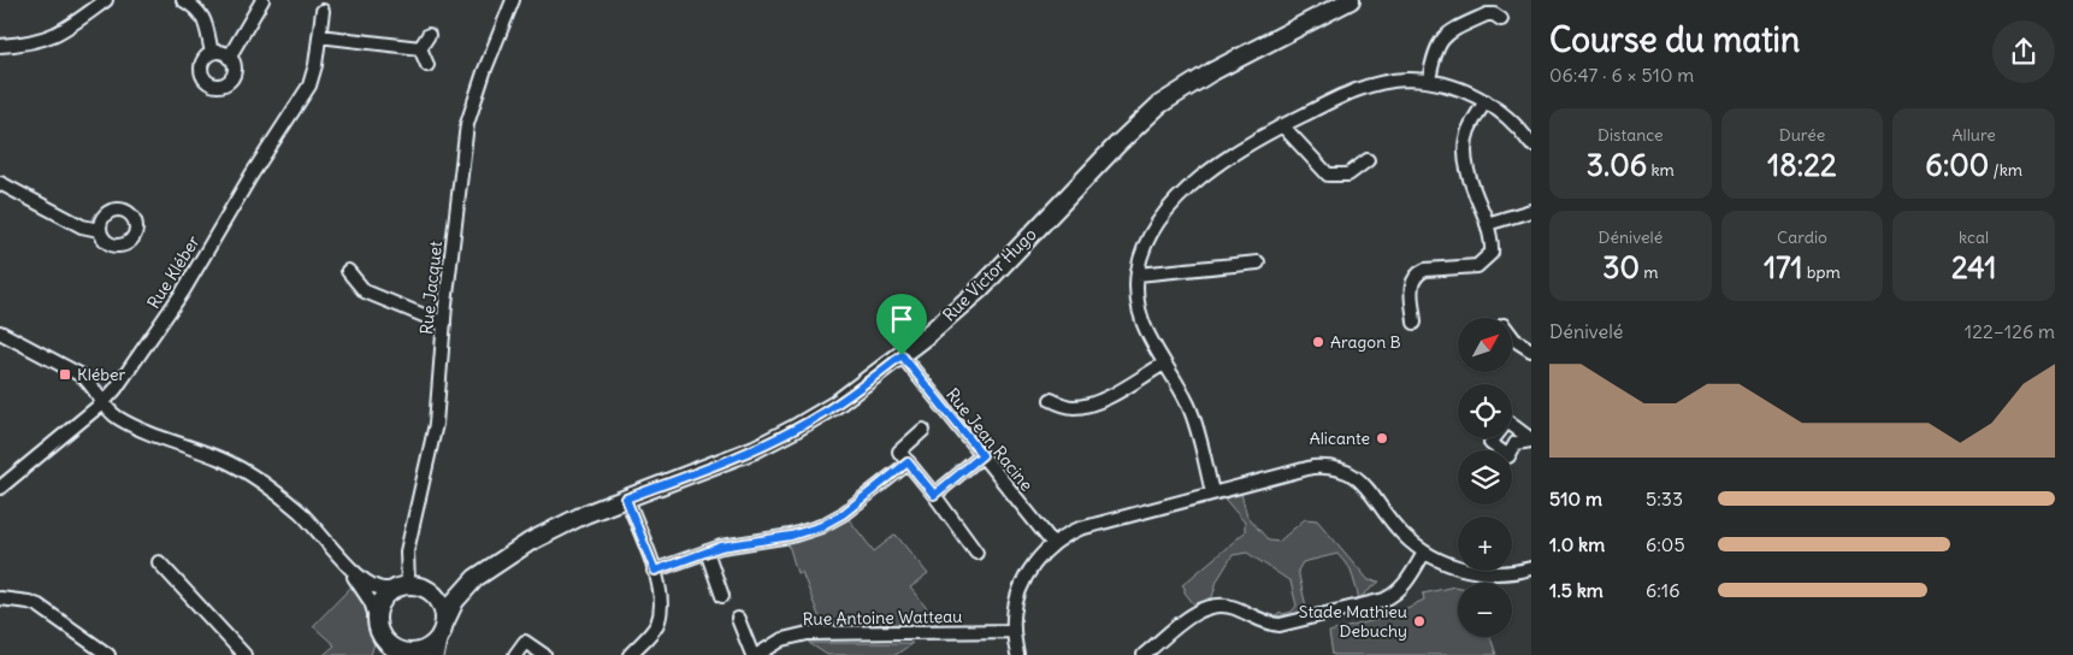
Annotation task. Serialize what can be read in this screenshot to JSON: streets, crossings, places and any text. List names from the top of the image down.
{
  "streets": {
    "main road": ["Rue Victor Hugo"],
    "street": [
      "Rue Kléber",
      "Rue Jacquet",
      "Rue Jean Racine",
      "Rue Antoine Watteau"
    ]
  },
  "crossings": [
    ["Rue Victor Hugo", "Rue Jacquet"],
    ["Rue Victor Hugo", "Rue Jean Racine"]
  ],
  "places": {
    "other": ["Aragon B", "Alicante", "Stade Mathieu Debuchy"],
    "transit": ["Kléber"]
  },
  "north": "top right",
  "page": {
    "heading": ["Course du matin", "06:47 · 6 × 510 m"],
    "stats": [
      ["Distance", "3.06 km"],
      ["Durée", "18:22"],
      ["Allure", "6:00 /km"],
      ["Dénivelé", "30 m"],
      ["Cardio", "171 bpm"],
      ["kcal", "241"]
    ],
    "chart": ["Dénivelé", "122–126 m"],
    "map_buttons": ["+", "−"],
    "list": [
      {
        "name": "510 m",
        "note": "5:33"
      },
      {
        "name": "1.0 km",
        "note": "6:05"
      },
      {
        "name": "1.5 km",
        "note": "6:16"
      }
    ]
  }
}
